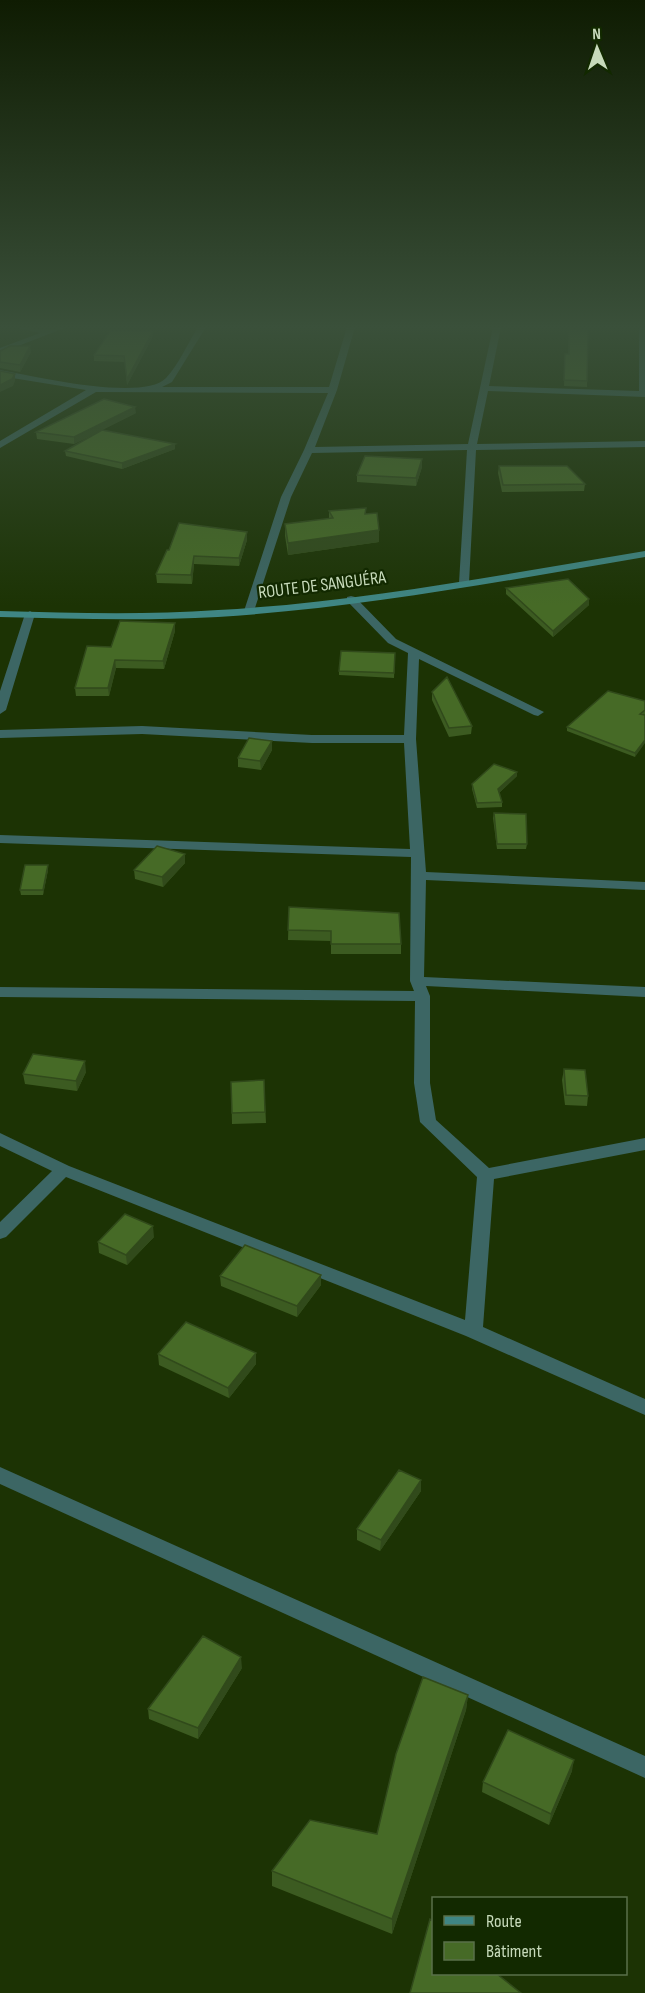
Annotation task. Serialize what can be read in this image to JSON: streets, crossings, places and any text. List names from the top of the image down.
{
  "streets": {
    "street": ["ROUTE DE SANGUÉRA"]
  },
  "legend": ["Route", "Bâtiment"],
  "north": "top"
}
